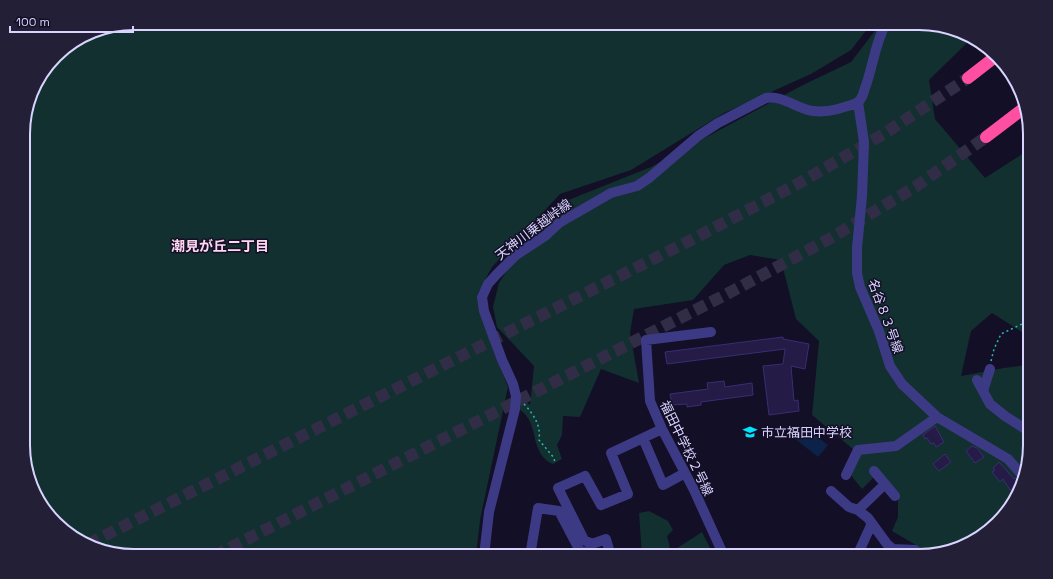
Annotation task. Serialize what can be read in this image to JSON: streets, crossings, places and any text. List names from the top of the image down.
{
  "streets": {
    "street": ["天神川乗越峠線", "名谷８３号線", "福田中学校２号線"]
  },
  "crossings": [
    ["天神川乗越峠線", "名谷８３号線"]
  ],
  "districts": ["潮見が丘二丁目"],
  "places": {
    "school or university": ["市立福田中学校"]
  },
  "scale_bar": "100 m"
}
